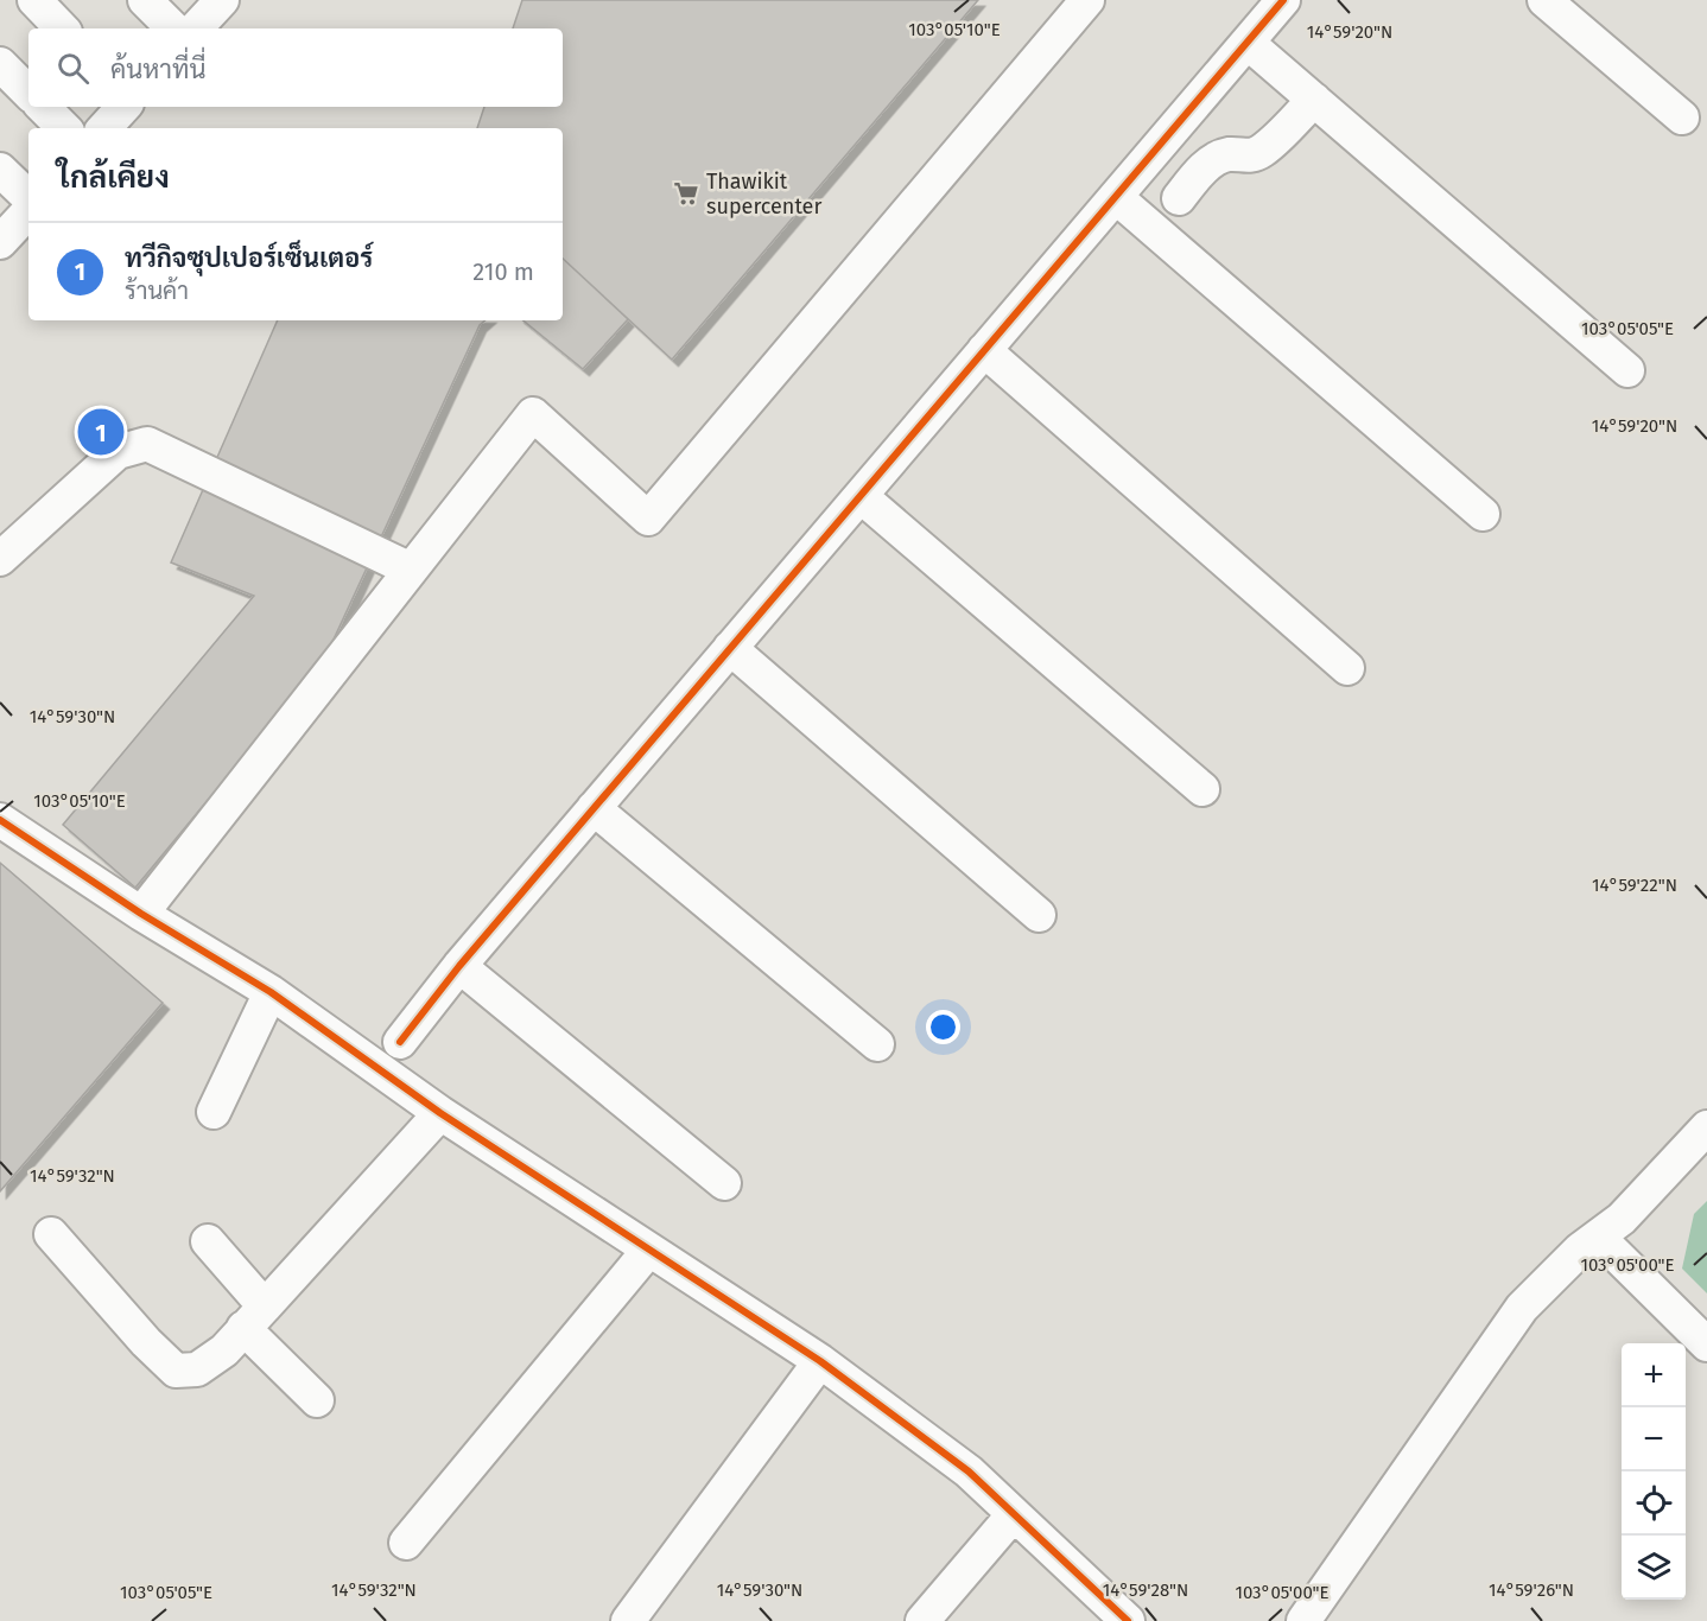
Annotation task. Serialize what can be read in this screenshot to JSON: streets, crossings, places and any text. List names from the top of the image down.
{
  "places": {
    "supermarket": ["Thawikit supercenter"]
  },
  "page": {
    "search": "ค้นหาที่นี่",
    "heading": "ใกล้เคียง",
    "list": [
      {
        "mark": "1",
        "name": "ทวีกิจซุปเปอร์เซ็นเตอร์",
        "note": "ร้านค้า",
        "value": "210 m"
      }
    ],
    "pins": "1",
    "map_buttons": ["+", "−"]
  },
  "coordinates": [
    "103°05'10\"E",
    "14°59'20\"N",
    "103°05'05\"E",
    "14°59'30\"N",
    "14°59'22\"N",
    "14°59'32\"N",
    "103°05'00\"E",
    "14°59'28\"N",
    "14°59'26\"N"
  ]
}
